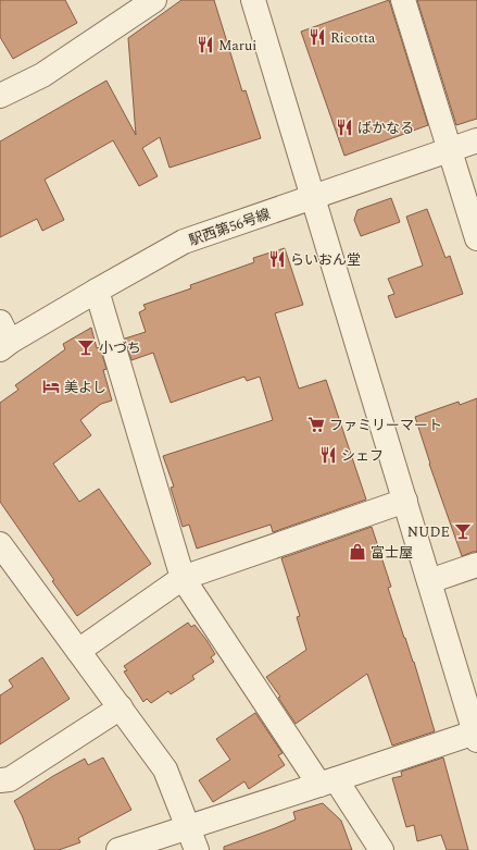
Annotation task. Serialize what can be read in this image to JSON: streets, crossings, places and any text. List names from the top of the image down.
{
  "streets": {
    "street": ["駅西第56号線"]
  },
  "places": {
    "restaurant": [
      "Ricotta",
      "Marui",
      "ばかなる",
      "らいおん堂",
      "シェフ"
    ],
    "bar": ["小づち", "NUDE"],
    "hotel": ["美よし"],
    "supermarket": ["ファミリーマート"],
    "shop": ["富士屋"]
  }
}
